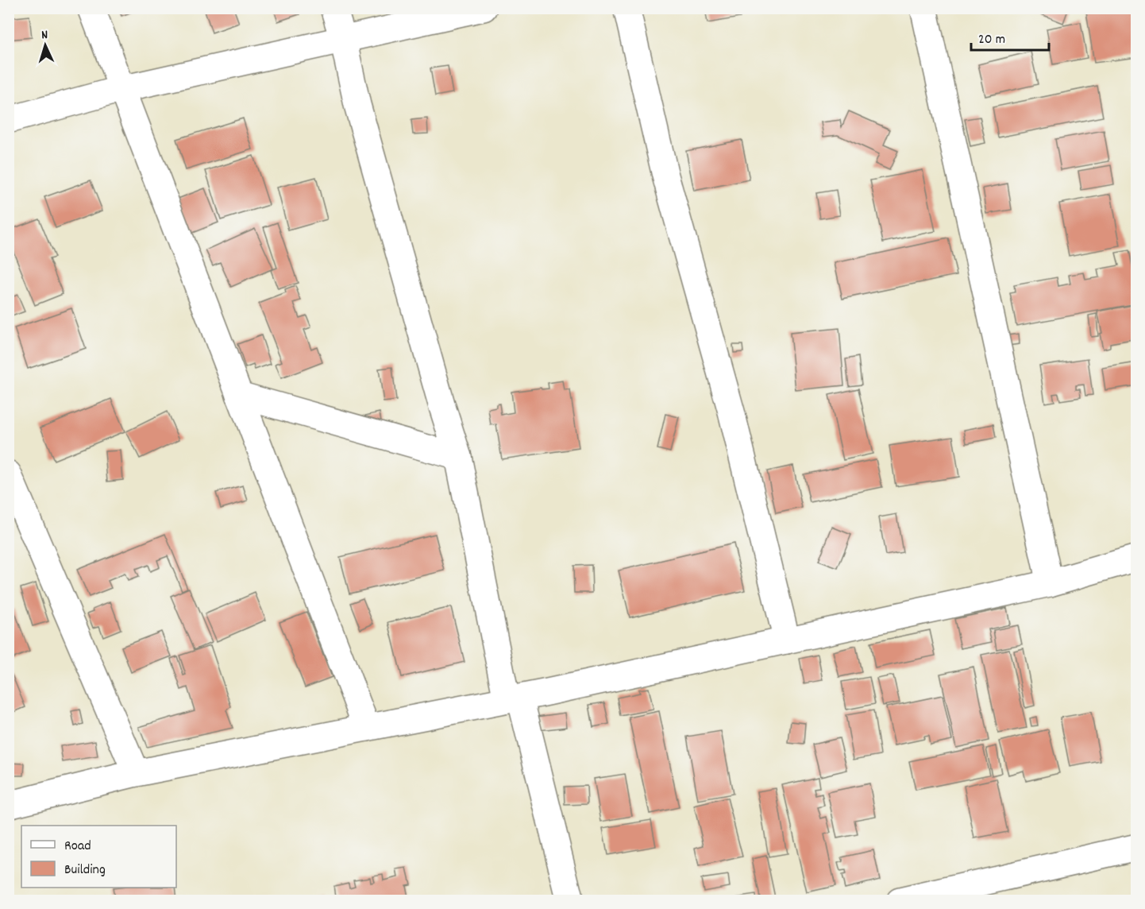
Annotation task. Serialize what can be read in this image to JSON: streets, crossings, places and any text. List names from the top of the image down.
{
  "legend": ["Road", "Building"],
  "scale_bar": "20 m",
  "north": "top"
}
